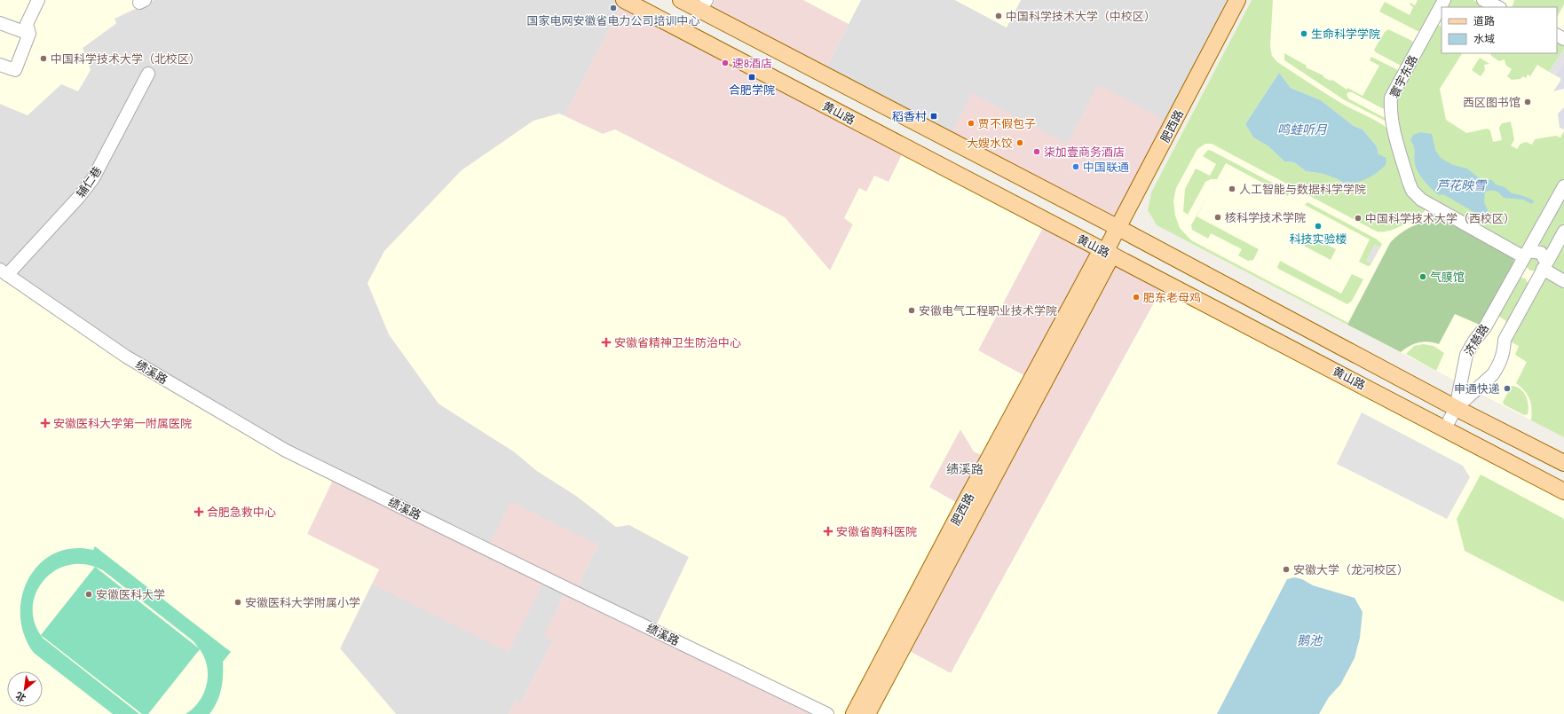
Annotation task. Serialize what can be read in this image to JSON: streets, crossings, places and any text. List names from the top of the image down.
{
  "streets": {
    "main road": ["黄山路", "肥西路"],
    "street": [
      "寰宇东路",
      "辅仁巷",
      "济慈路",
      "绩溪路"
    ]
  },
  "crossings": [
    ["寰宇东路", "济慈路"],
    ["黄山路", "肥西路"],
    ["黄山路", "济慈路"],
    ["辅仁巷", "绩溪路"]
  ],
  "districts": ["绩溪路"],
  "water": ["鸣蛙听月", "芦花映雪", "鹅池"],
  "places": {
    "other": [
      "国家电网安徽省电力公司培训中心",
      "中国科学技术大学（中校区）",
      "生命科学学院",
      "中国科学技术大学（北校区）",
      "速8酒店",
      "西区图书馆",
      "贾不假包子",
      "大嫂水饺",
      "柒加壹商务酒店",
      "中国联通",
      "人工智能与数据科学学院",
      "核科学技术学院",
      "中国科学技术大学（西校区）",
      "科技实验楼",
      "气膜馆",
      "肥东老母鸡",
      "安徽电气工程职业技术学院",
      "申通快递",
      "安徽大学（龙河校区）",
      "安徽医科大学",
      "安徽医科大学附属小学"
    ],
    "transit": ["合肥学院", "稻香村"],
    "health": [
      "安徽省精神卫生防治中心",
      "安徽医科大学第一附属医院",
      "合肥急救中心",
      "安徽省胸科医院"
    ]
  },
  "legend": ["道路", "水域"],
  "north": "bottom left"
}
